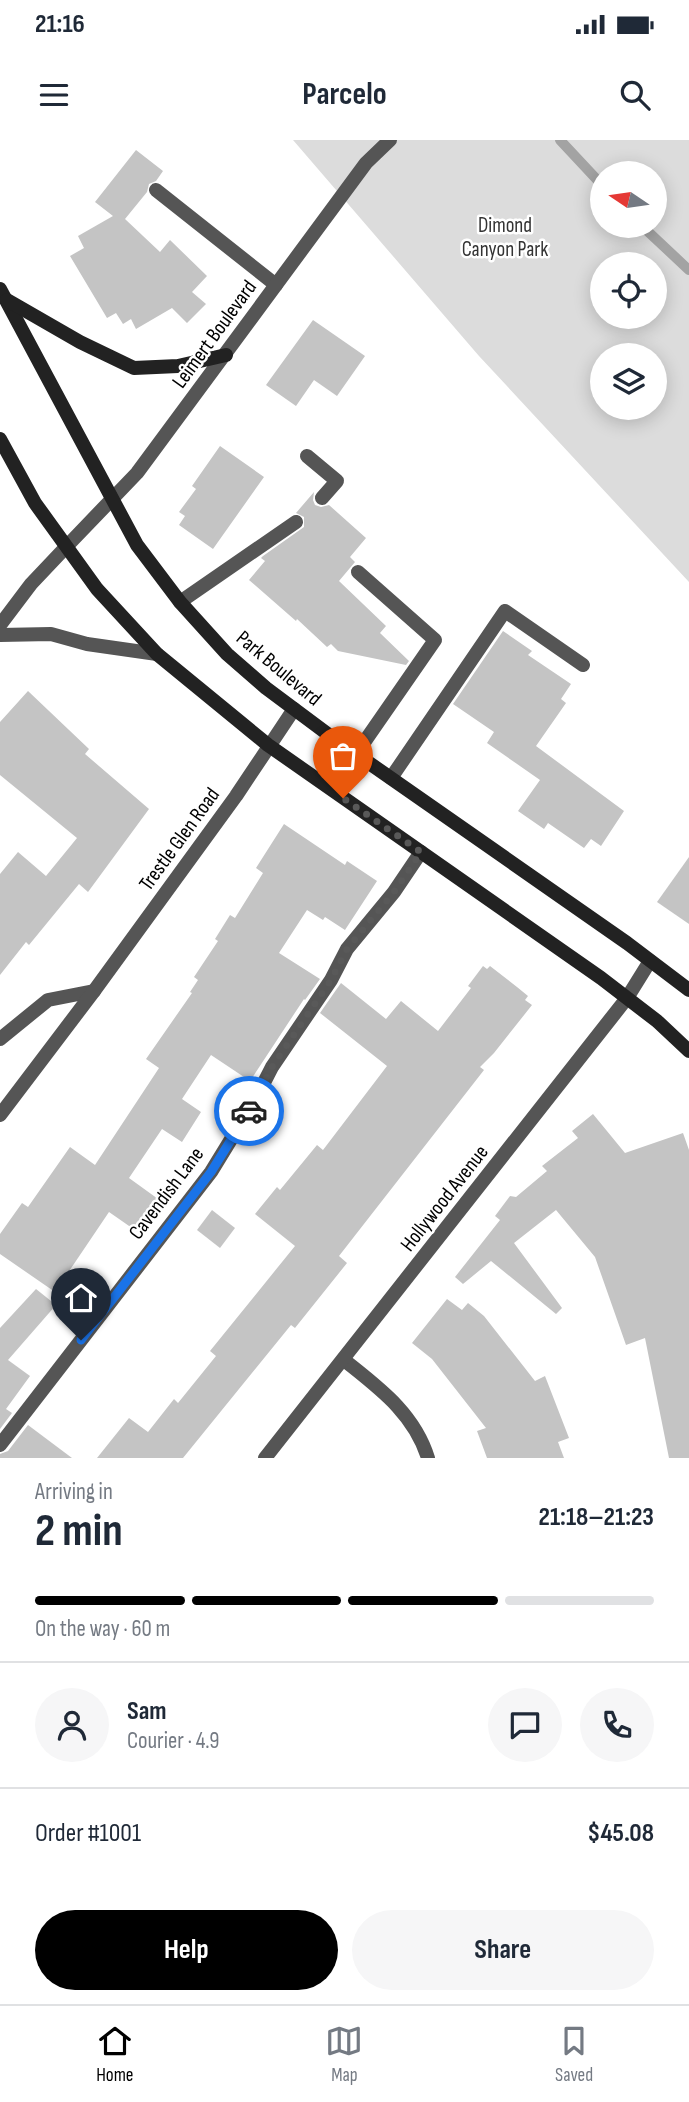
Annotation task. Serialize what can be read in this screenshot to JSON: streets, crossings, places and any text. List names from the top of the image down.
{
  "streets": {
    "main road": ["Park Boulevard"],
    "street": [
      "Leimert Boulevard",
      "Trestle Glen Road",
      "Cavendish Lane",
      "Hollywood Avenue"
    ]
  },
  "crossings": [
    ["Leimert Boulevard", "Park Boulevard"],
    ["Park Boulevard", "Trestle Glen Road"],
    ["Park Boulevard", "Hollywood Avenue"]
  ],
  "parks": ["Dimond Canyon Park"],
  "north": "left",
  "page": {
    "status": "21:16",
    "header": "Parcelo",
    "heading": ["2 min", "Arriving in", "21:18–21:23"],
    "panel": [
      "Sam",
      "Courier · 4.9",
      "Order #1001",
      "$45.08"
    ],
    "bar": "On the way · 60 m",
    "buttons": ["Help", "Share"],
    "tabs": ["Home", "Map", "Saved"]
  }
}
